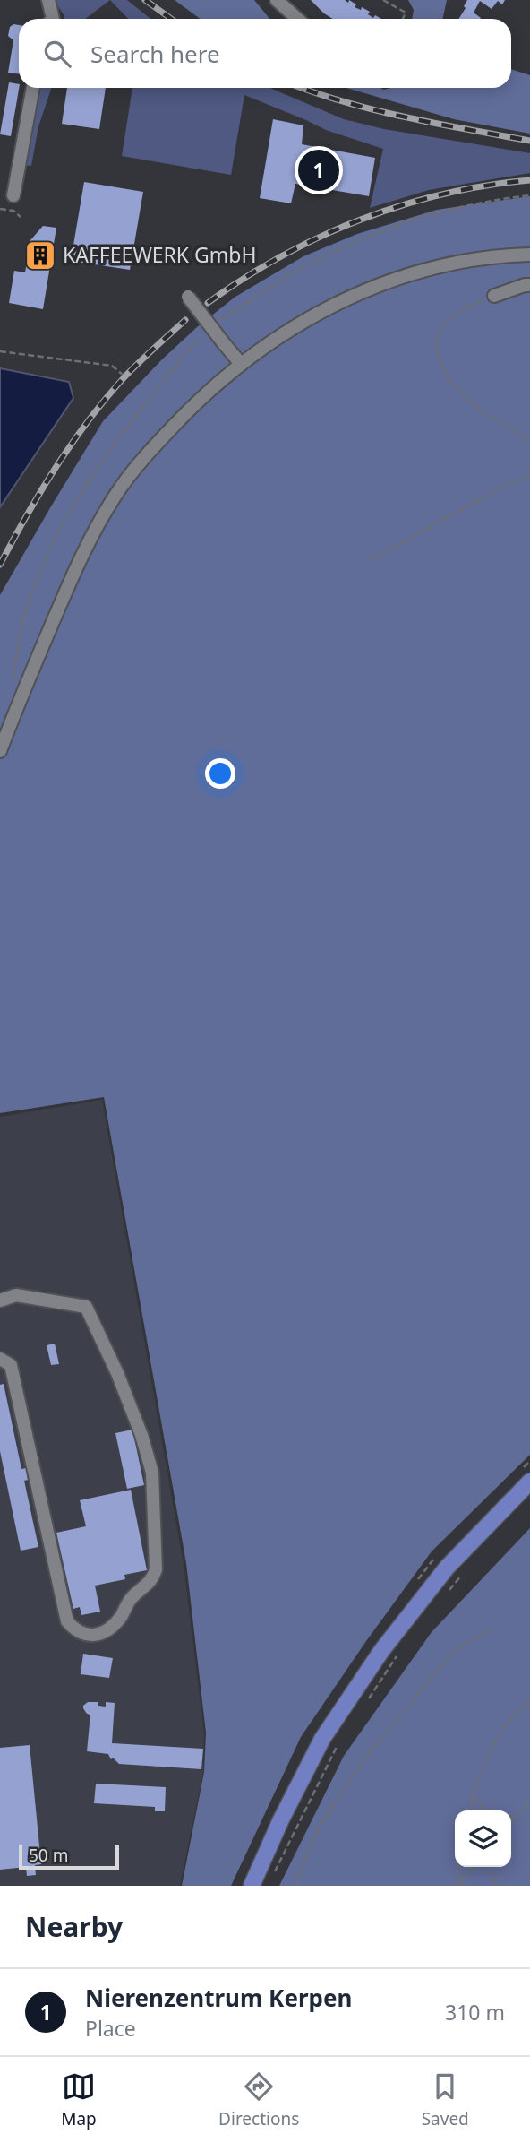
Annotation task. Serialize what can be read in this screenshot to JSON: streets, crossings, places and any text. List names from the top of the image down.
{
  "places": {
    "building": ["KAFFEEWERK GmbH"]
  },
  "scale_bar": "50 m",
  "page": {
    "search": "Search here",
    "pins": "1",
    "scale": "50 m",
    "heading": "Nearby",
    "list": [
      {
        "mark": "1",
        "name": "Nierenzentrum Kerpen",
        "note": "Place",
        "value": "310 m"
      }
    ],
    "nav": ["Map", "Directions", "Saved"]
  }
}
